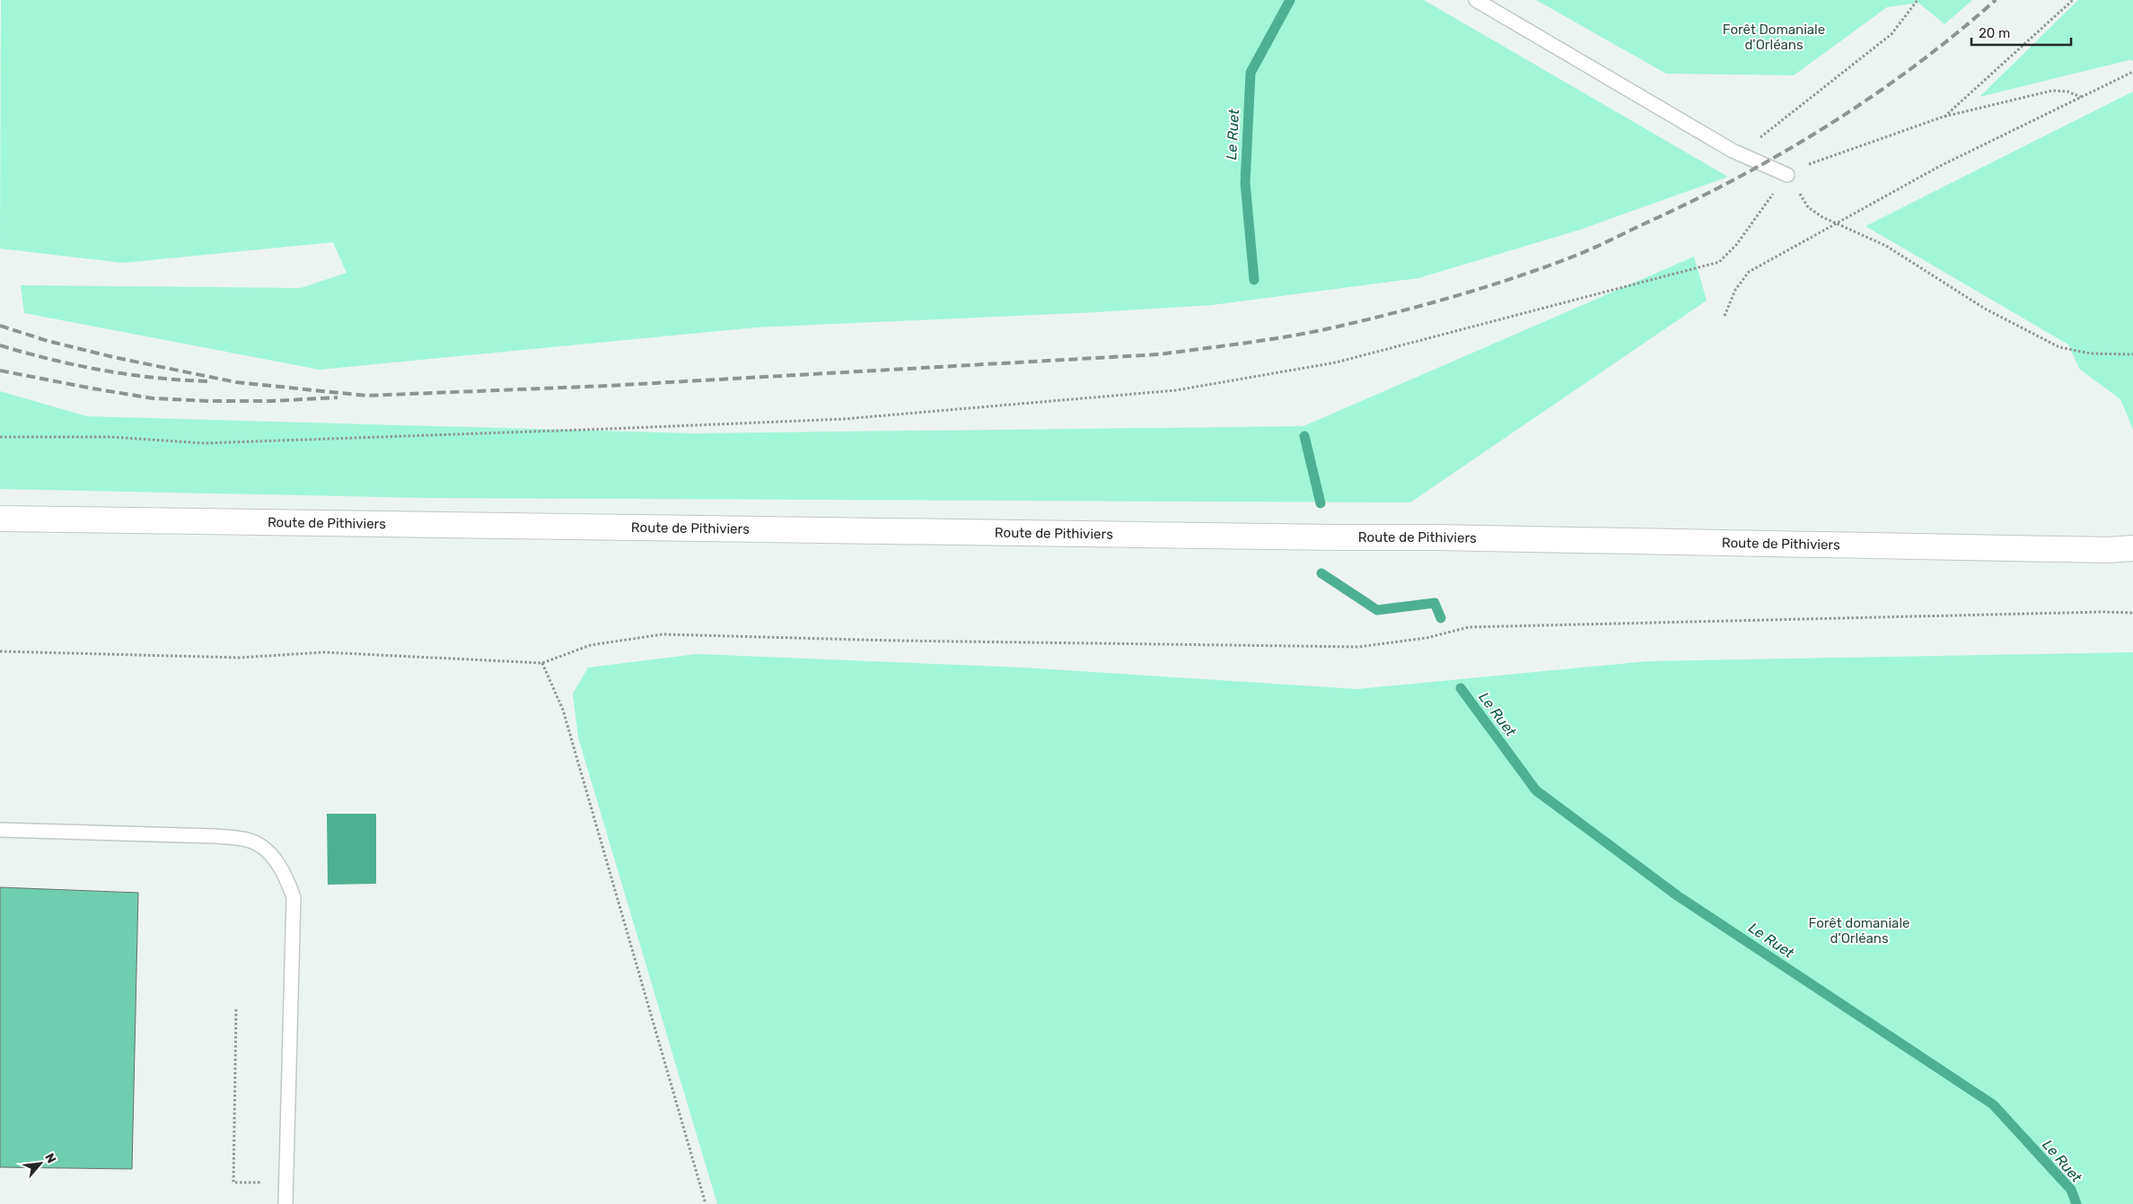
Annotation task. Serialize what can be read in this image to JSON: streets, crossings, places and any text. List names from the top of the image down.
{
  "streets": {
    "main road": ["Route de Pithiviers"]
  },
  "water": ["Le Ruet"],
  "parks": ["Forêt Domaniale d'Orléans", "Forêt domaniale d'Orléans"],
  "scale_bar": "20 m",
  "north": "top right"
}
